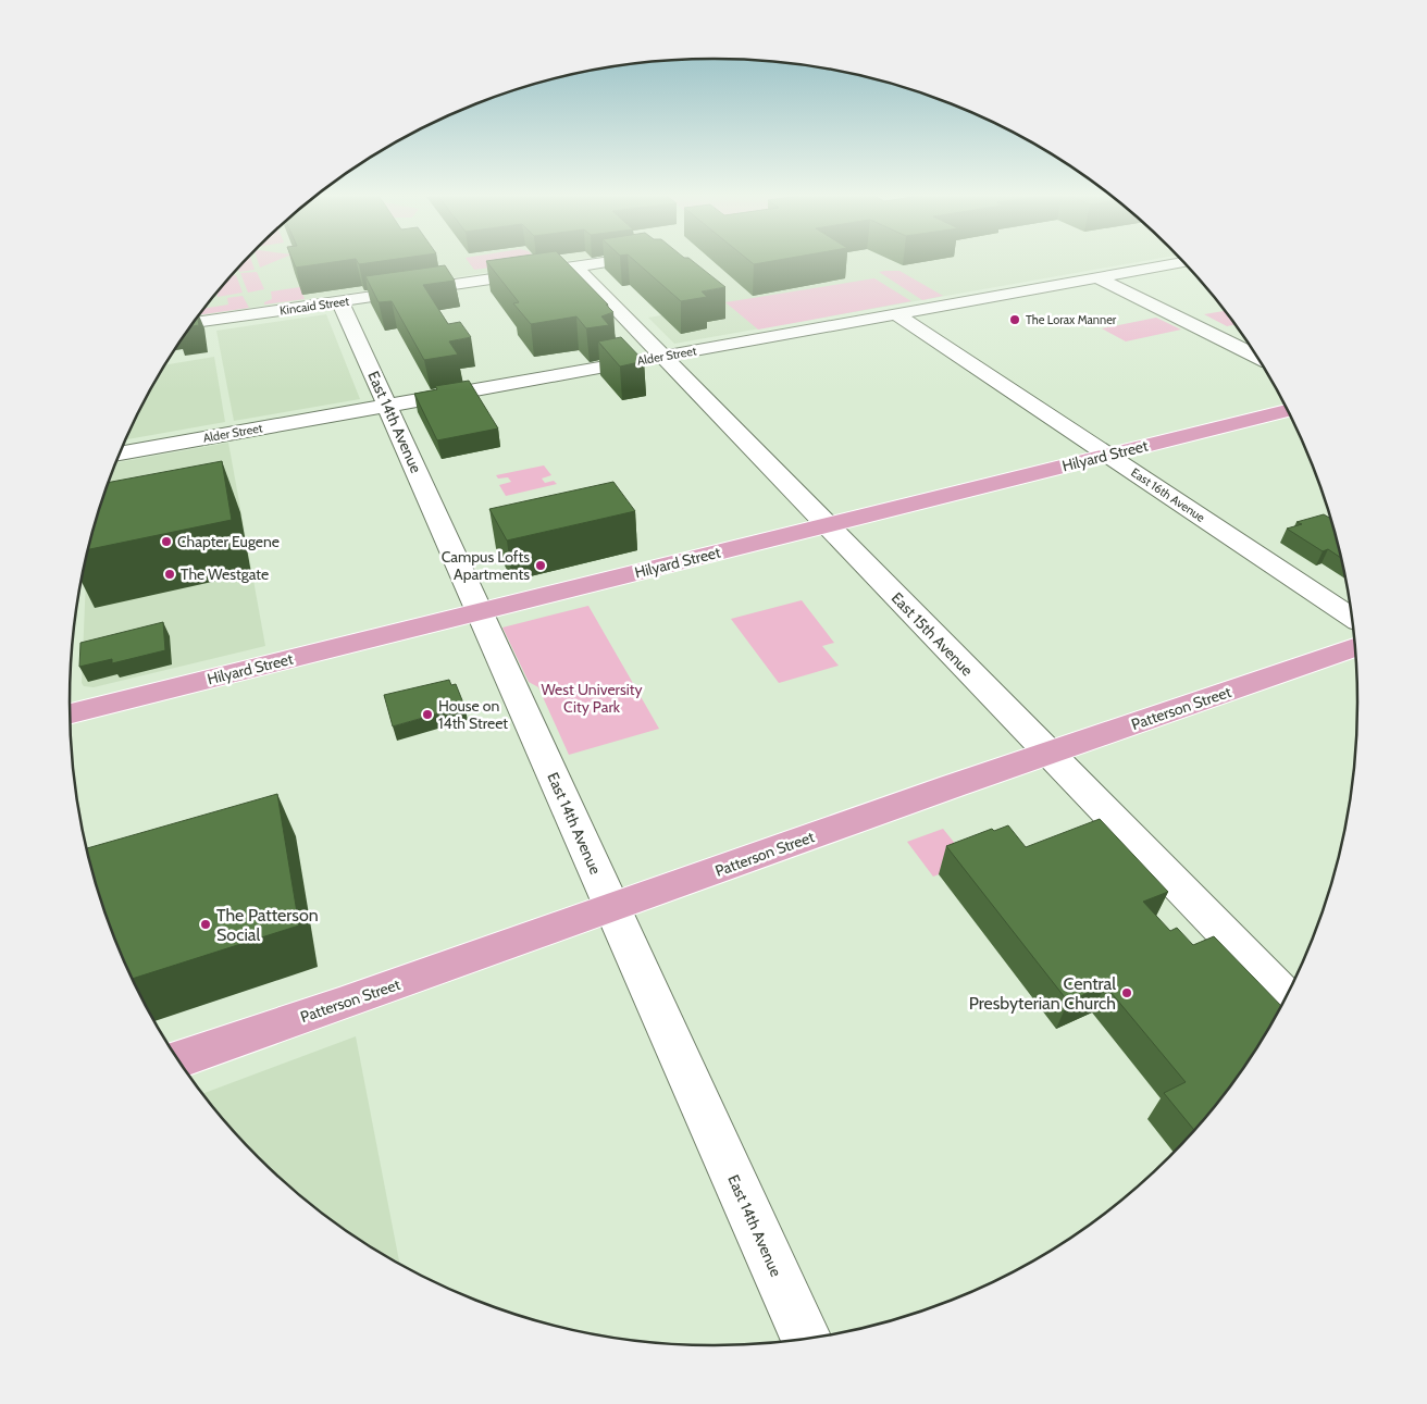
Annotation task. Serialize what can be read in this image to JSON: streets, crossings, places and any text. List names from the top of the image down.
{
  "streets": {
    "main road": ["Hilyard Street", "Patterson Street"],
    "street": [
      "Kincaid Street",
      "Alder Street",
      "East 14th Avenue",
      "East 16th Avenue",
      "East 15th Avenue"
    ]
  },
  "crossings": [
    ["Kincaid Street", "East 14th Avenue"],
    ["Kincaid Street", "East 15th Avenue"],
    ["Alder Street", "East 14th Avenue"],
    ["Alder Street", "East 16th Avenue"],
    ["Alder Street", "East 15th Avenue"],
    ["East 14th Avenue", "Hilyard Street"],
    ["East 14th Avenue", "Patterson Street"],
    ["Hilyard Street", "East 16th Avenue"],
    ["Hilyard Street", "East 15th Avenue"],
    ["East 15th Avenue", "Patterson Street"]
  ],
  "parks": ["West University City Park"],
  "places": [
    "The Lorax Manner",
    "Chapter Eugene",
    "Campus Lofts Apartments",
    "The Westgate",
    "House on 14th Street",
    "The Patterson Social",
    "Central Presbyterian Church"
  ]
}
